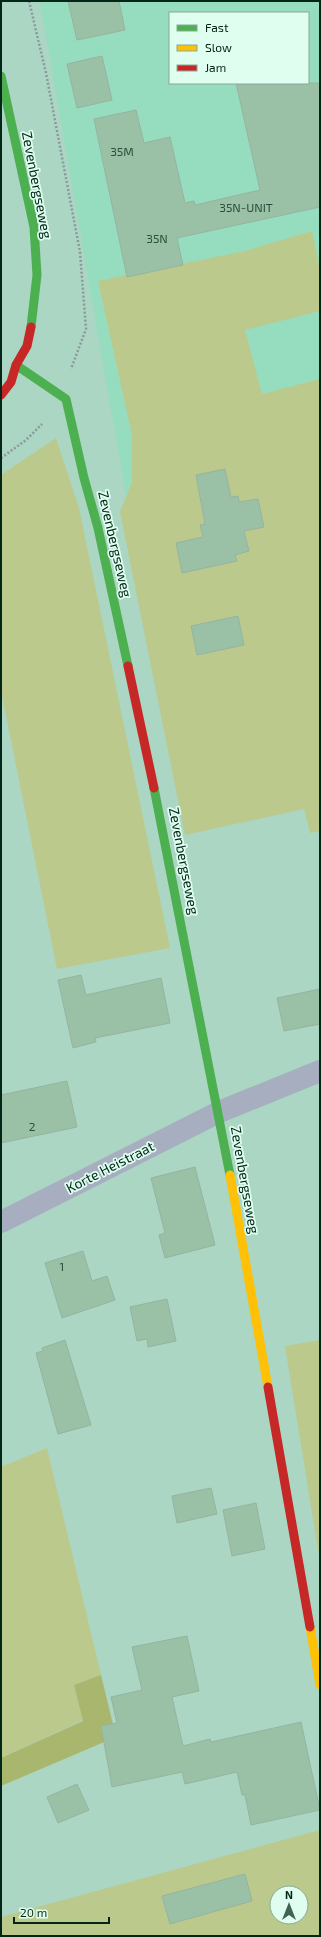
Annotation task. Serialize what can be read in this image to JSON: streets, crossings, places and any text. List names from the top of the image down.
{
  "streets": {
    "street": ["Zevenbergseweg", "Korte Heistraat"]
  },
  "crossings": [
    ["Zevenbergseweg", "Korte Heistraat"]
  ],
  "house_numbers": [
    "35M",
    "35N-UNIT",
    "35N",
    "2",
    "1"
  ],
  "legend": ["Fast", "Slow", "Jam"],
  "scale_bar": "20 m",
  "north": "top"
}
